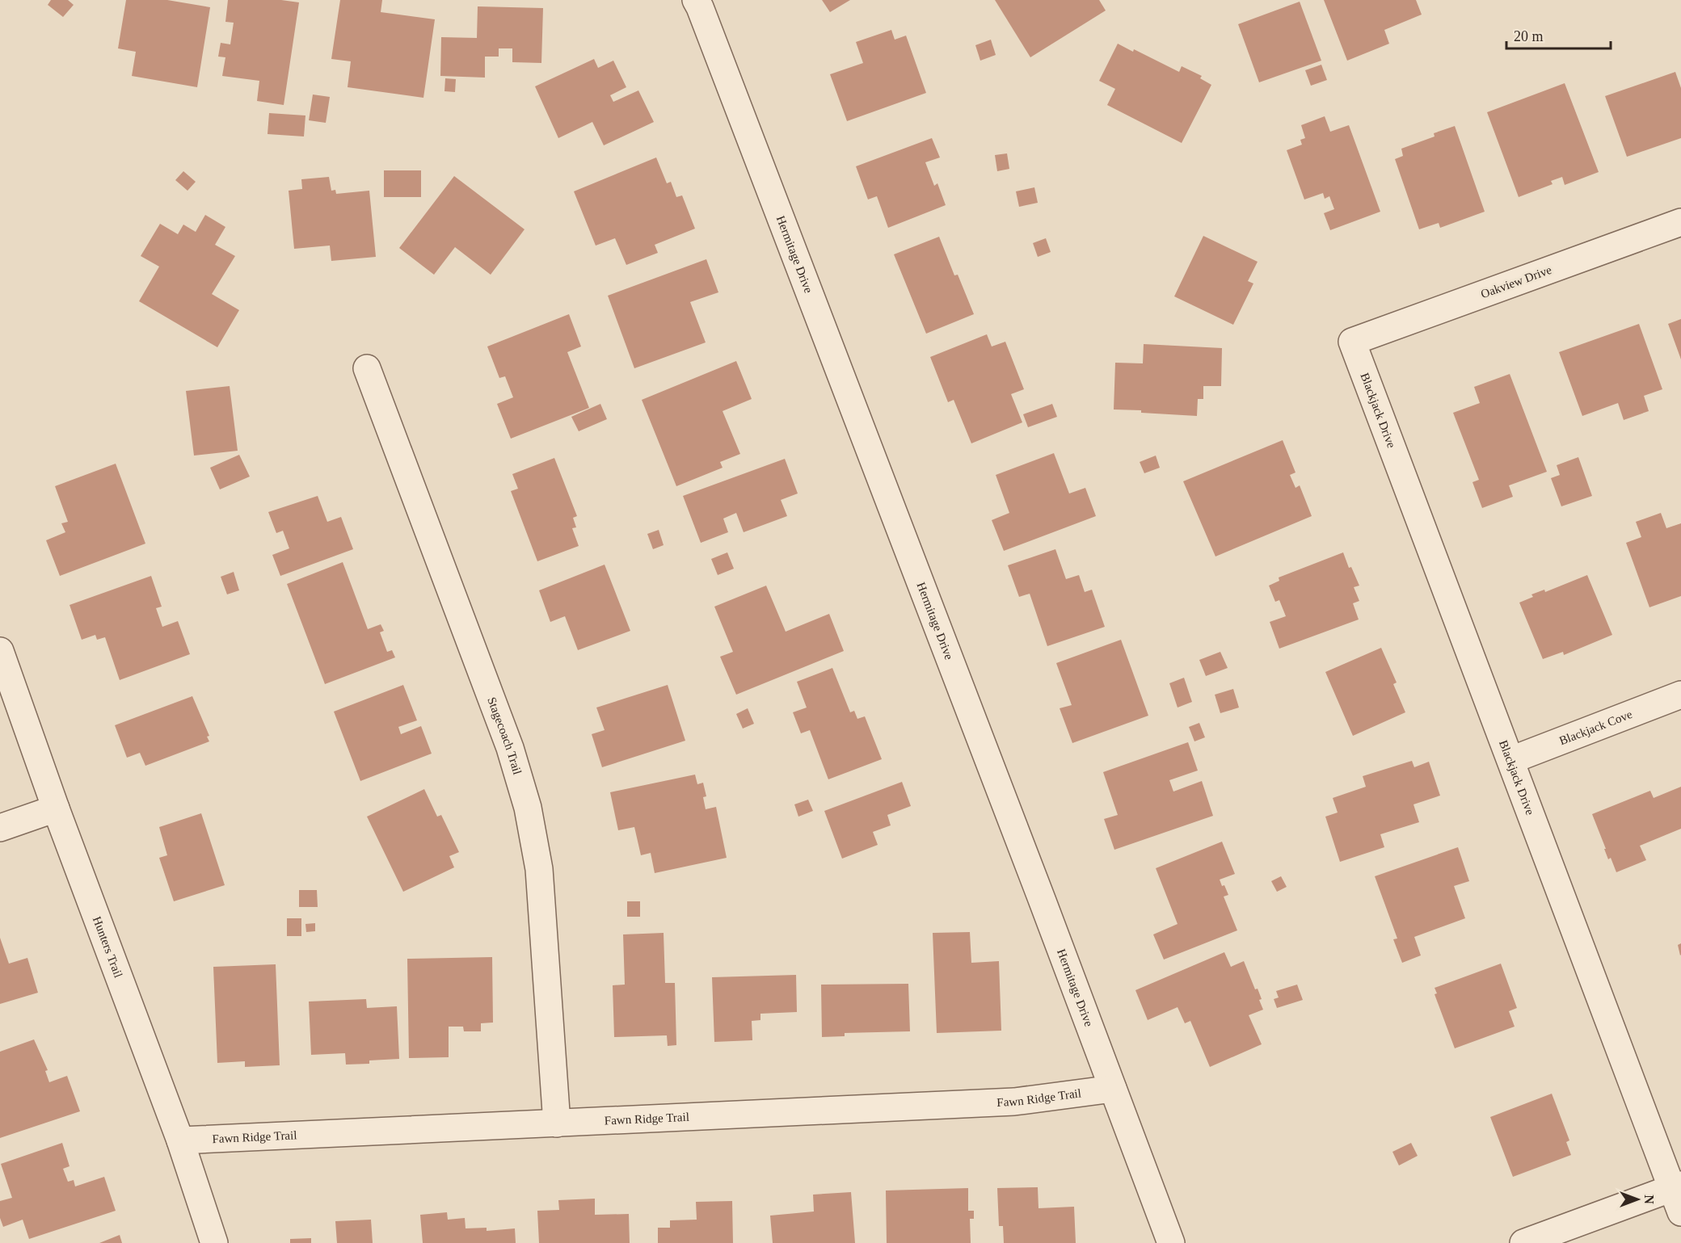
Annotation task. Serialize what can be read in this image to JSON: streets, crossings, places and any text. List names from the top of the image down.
{
  "streets": {
    "street": [
      "Hermitage Drive",
      "Oakview Drive",
      "Blackjack Drive",
      "Blackjack Cove",
      "Stagecoach Trail",
      "Hunters Trail",
      "Fawn Ridge Trail"
    ]
  },
  "crossings": [
    ["Hermitage Drive", "Fawn Ridge Trail"],
    ["Oakview Drive", "Blackjack Drive"],
    ["Blackjack Drive", "Blackjack Cove"],
    ["Stagecoach Trail", "Fawn Ridge Trail"],
    ["Hunters Trail", "Fawn Ridge Trail"]
  ],
  "scale_bar": "20 m",
  "north": "right"
}
